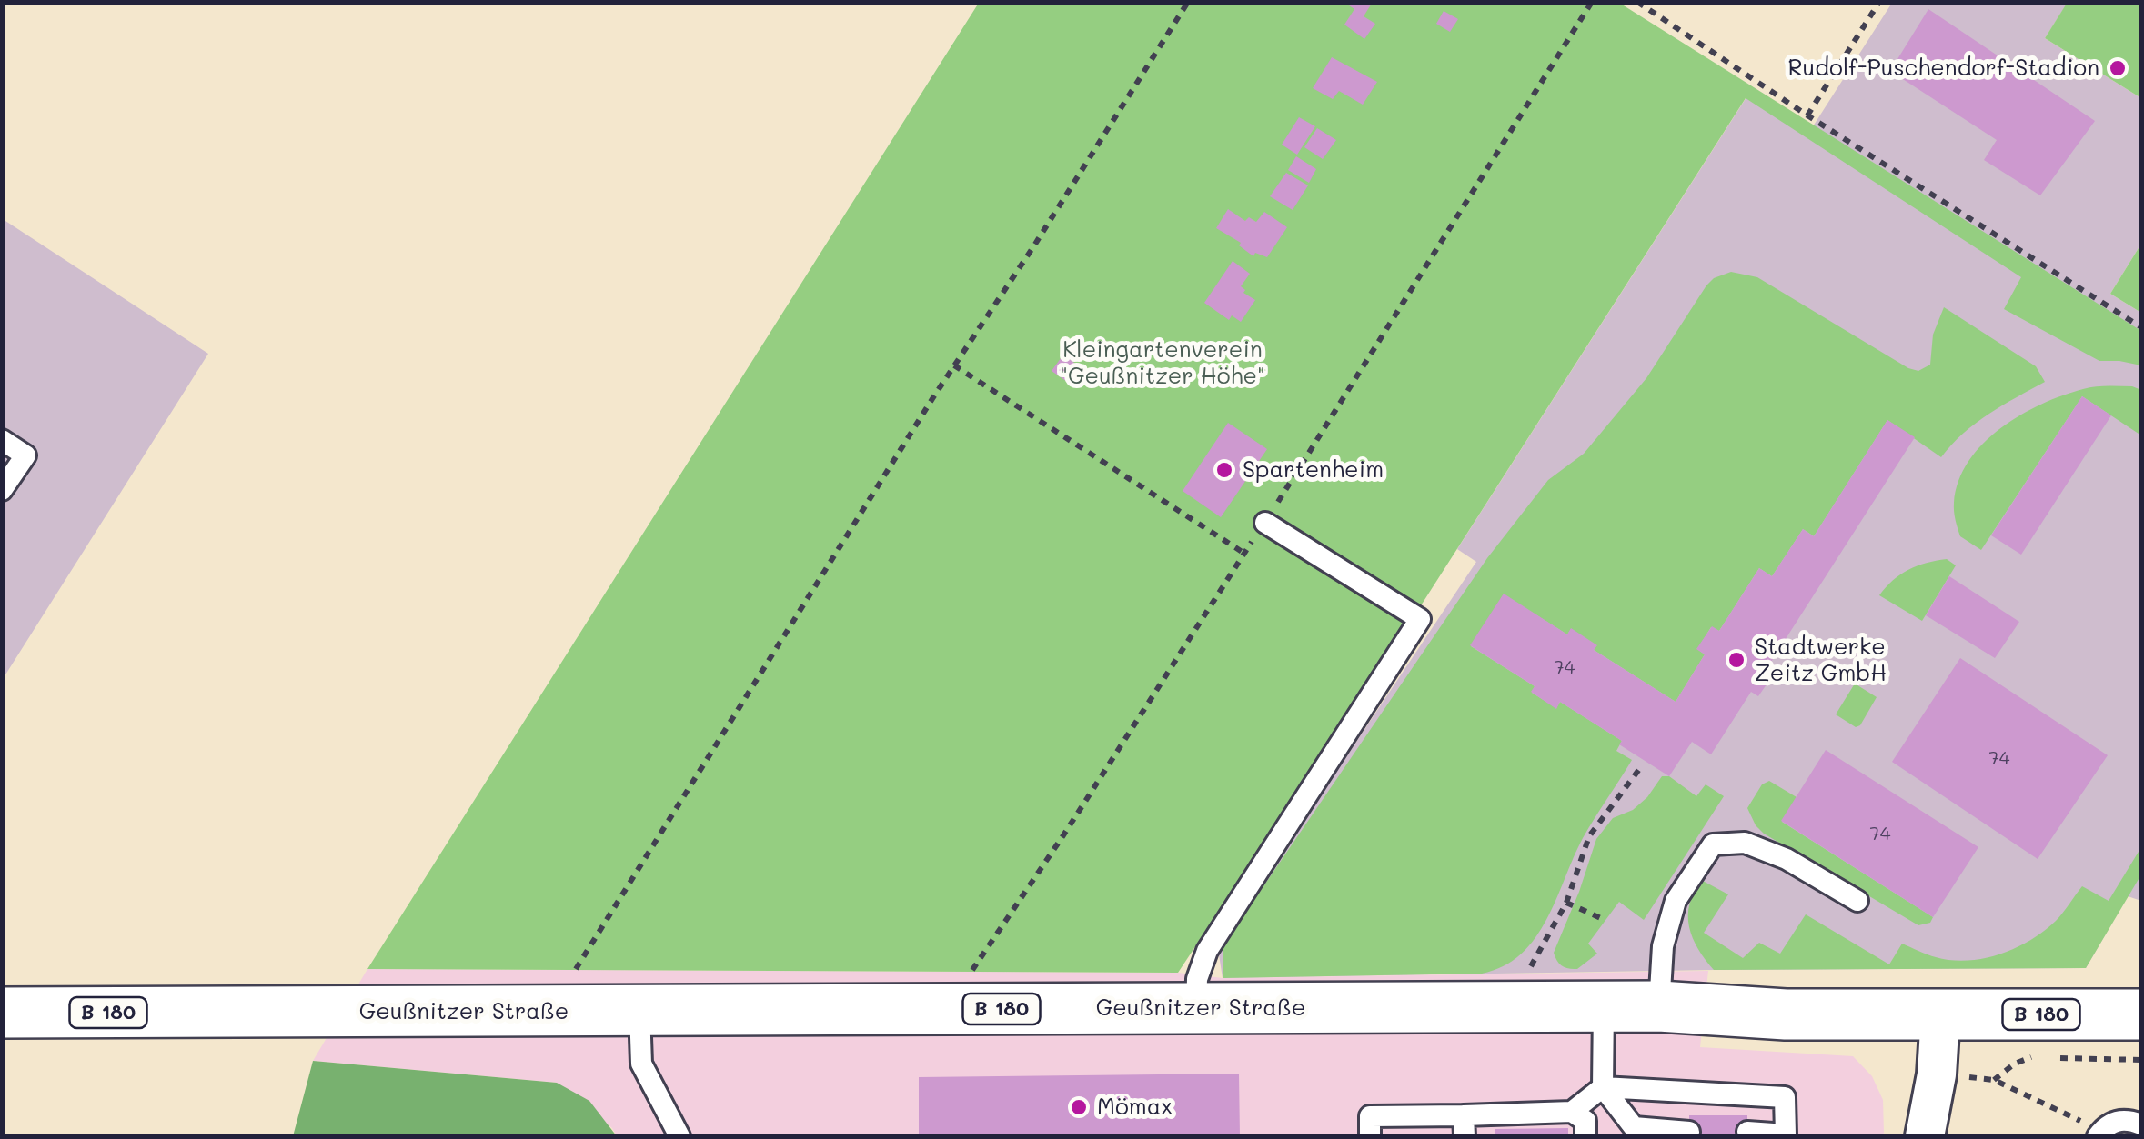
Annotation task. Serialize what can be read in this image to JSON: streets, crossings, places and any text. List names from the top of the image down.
{
  "streets": {
    "main road": ["Geußnitzer Straße", "B 180"]
  },
  "parks": ["Kleingartenverein \"Geußnitzer Höhe\""],
  "places": [
    "Rudolf-Puschendorf-Stadion",
    "Spartenheim",
    "Stadtwerke Zeitz GmbH",
    "Mömax"
  ],
  "house_numbers": ["74", "74", "74"]
}
